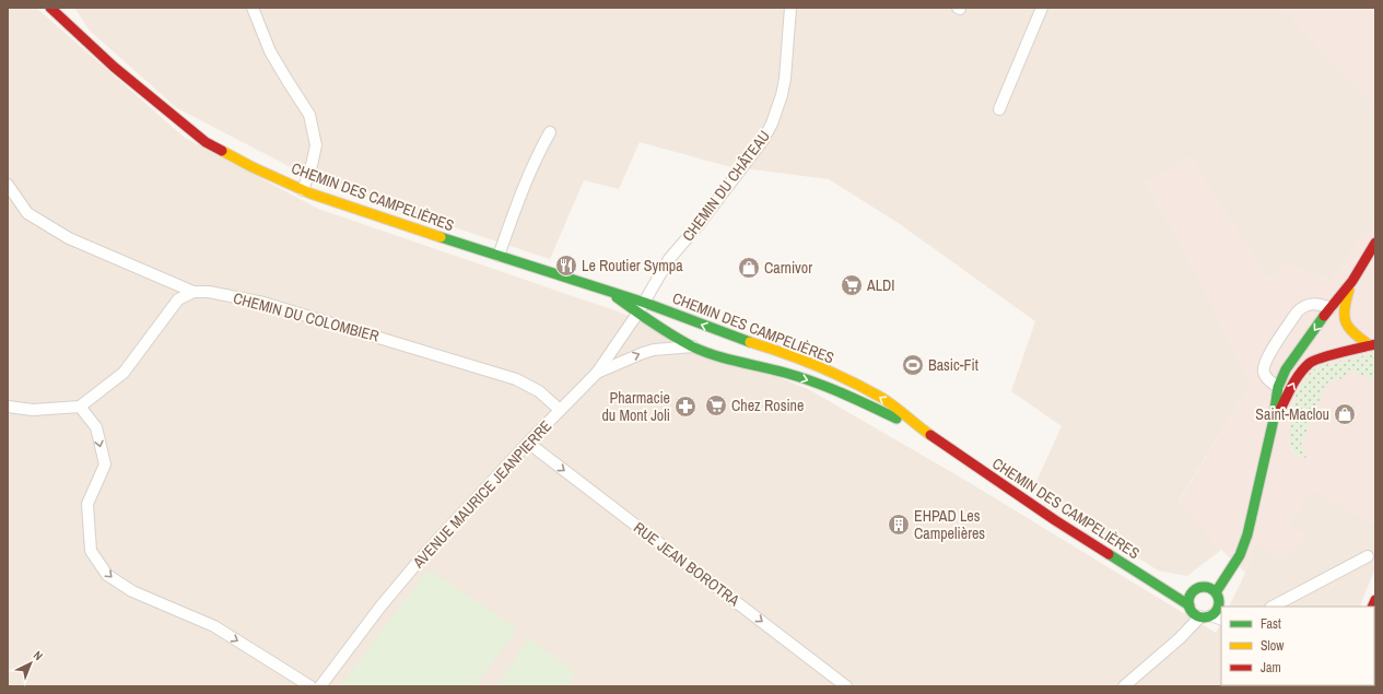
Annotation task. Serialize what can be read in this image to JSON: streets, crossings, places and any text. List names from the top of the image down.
{
  "streets": {
    "main road": ["CHEMIN DES CAMPELIÈRES"],
    "street": [
      "CHEMIN DU CHÂTEAU",
      "CHEMIN DU COLOMBIER",
      "AVENUE MAURICE JEANPIERRE",
      "RUE JEAN BOROTRA"
    ]
  },
  "crossings": [
    ["CHEMIN DU CHÂTEAU", "CHEMIN DES CAMPELIÈRES"],
    ["CHEMIN DU CHÂTEAU", "AVENUE MAURICE JEANPIERRE"],
    ["CHEMIN DES CAMPELIÈRES", "AVENUE MAURICE JEANPIERRE"],
    ["CHEMIN DU COLOMBIER", "AVENUE MAURICE JEANPIERRE"],
    ["AVENUE MAURICE JEANPIERRE", "RUE JEAN BOROTRA"]
  ],
  "one_way": ["RUE JEAN BOROTRA"],
  "places": {
    "restaurant": ["Le Routier Sympa"],
    "shop": ["Carnivor", "Saint-Maclou"],
    "supermarket": ["ALDI", "Chez Rosine"],
    "sports": ["Basic-Fit"],
    "pharmacy": ["Pharmacie du Mont Joli"],
    "building": ["EHPAD Les Campelières"]
  },
  "legend": ["Fast", "Slow", "Jam"],
  "north": "top right"
}
